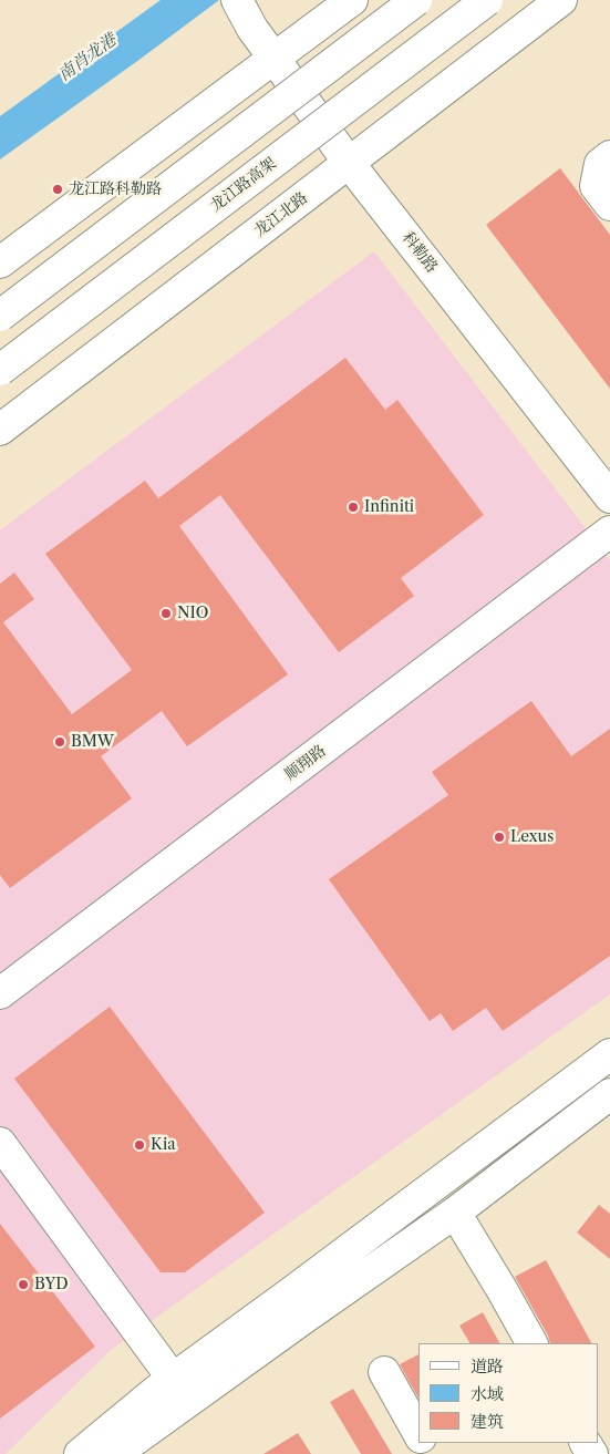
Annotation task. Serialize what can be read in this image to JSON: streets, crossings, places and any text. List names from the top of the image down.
{
  "streets": {
    "main road": [
      "龙江路高架",
      "龙江北路",
      "科勒路",
      "顺翔路"
    ]
  },
  "crossings": [
    ["龙江北路", "科勒路"]
  ],
  "water": ["南肖龙港"],
  "places": [
    "龙江路科勒路",
    "Infiniti",
    "NIO",
    "BMW",
    "Lexus",
    "Kia",
    "BYD"
  ],
  "legend": ["道路", "水域", "建筑"]
}
